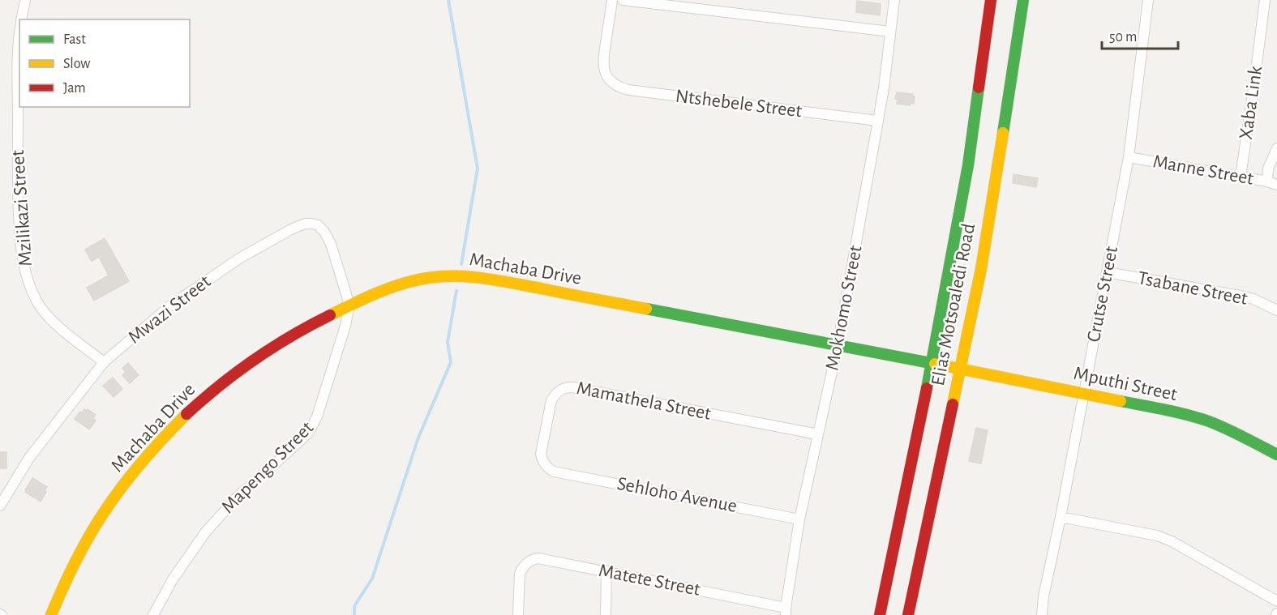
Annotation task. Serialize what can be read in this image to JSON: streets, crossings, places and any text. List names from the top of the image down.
{
  "streets": {
    "street": [
      "Xaba Link",
      "Ntshebele Street",
      "Manne Street",
      "Mzilikazi Street",
      "Machaba Drive",
      "Tsabane Street",
      "Crutse Street",
      "Elias Motsoaledi Road",
      "Mokhomo Street",
      "Mwazi Street",
      "Mputhi Street",
      "Mamathela Street",
      "Mapengo Street",
      "Sehloho Avenue",
      "Matete Street"
    ]
  },
  "crossings": [
    ["Xaba Link", "Manne Street"],
    ["Ntshebele Street", "Mokhomo Street"],
    ["Manne Street", "Crutse Street"],
    ["Mzilikazi Street", "Mwazi Street"],
    ["Machaba Drive", "Elias Motsoaledi Road"],
    ["Machaba Drive", "Mokhomo Street"],
    ["Machaba Drive", "Mwazi Street"],
    ["Machaba Drive", "Mputhi Street"],
    ["Machaba Drive", "Mapengo Street"],
    ["Tsabane Street", "Crutse Street"],
    ["Crutse Street", "Mputhi Street"],
    ["Elias Motsoaledi Road", "Mputhi Street"],
    ["Mokhomo Street", "Mamathela Street"],
    ["Mokhomo Street", "Sehloho Avenue"],
    ["Mokhomo Street", "Matete Street"],
    ["Mwazi Street", "Mapengo Street"],
    ["Mamathela Street", "Sehloho Avenue"]
  ],
  "legend": ["Fast", "Slow", "Jam"],
  "scale_bar": "50 m"
}
